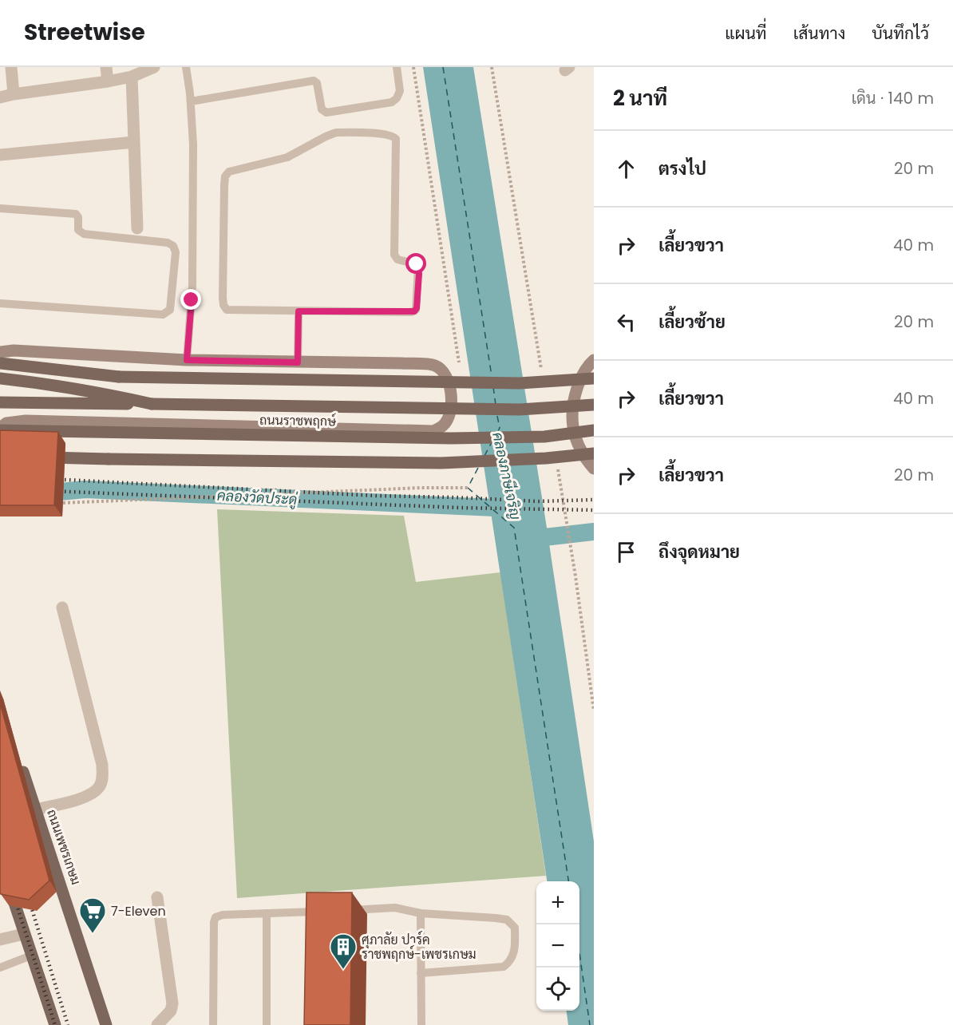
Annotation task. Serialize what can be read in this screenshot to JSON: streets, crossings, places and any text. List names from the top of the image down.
{
  "streets": {
    "main road": ["ถนนราชพฤกษ์", "ถนนเพชรเกษม"]
  },
  "water": ["คลองภาษีเจริญ", "คลองวัดประดู่"],
  "places": {
    "supermarket": ["7-Eleven"],
    "building": ["ศุภาลัย ปาร์ค ราชพฤกษ์-เพชรเกษม"]
  },
  "page": {
    "header": "Streetwise",
    "nav": ["แผนที่", "เส้นทาง", "บันทึกไว้"],
    "heading": ["2 นาที", "เดิน · 140 m"],
    "list": [
      ["ตรงไป", "20 m"],
      ["เลี้ยวขวา", "40 m"],
      ["เลี้ยวซ้าย", "20 m"],
      ["เลี้ยวขวา", "40 m"],
      ["เลี้ยวขวา", "20 m"],
      "ถึงจุดหมาย"
    ],
    "map_buttons": ["+", "−"]
  }
}
